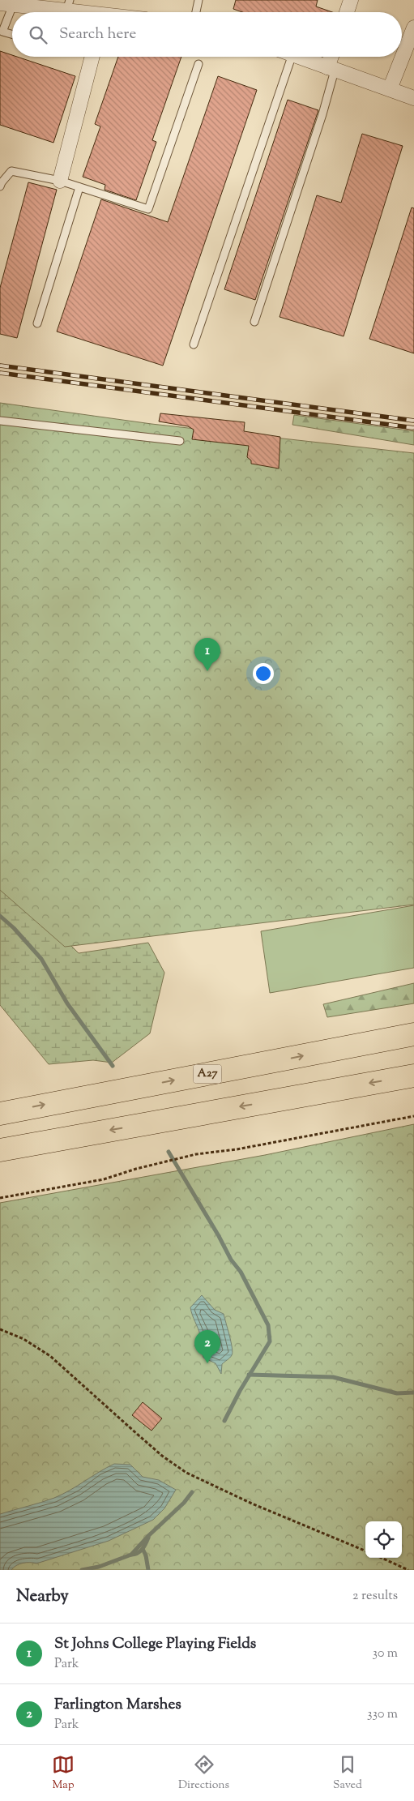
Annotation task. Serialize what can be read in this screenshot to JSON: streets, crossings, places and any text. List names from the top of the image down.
{
  "streets": {
    "highway": ["A27"]
  },
  "page": {
    "search": "Search here",
    "pins": ["1", "2"],
    "heading": ["Nearby", "2 results"],
    "list": [
      {
        "mark": "1",
        "name": "St Johns College Playing Fields",
        "note": "Park",
        "value": "30 m"
      },
      {
        "mark": "2",
        "name": "Farlington Marshes",
        "note": "Park",
        "value": "330 m"
      }
    ],
    "nav": ["Map", "Directions", "Saved"]
  }
}
